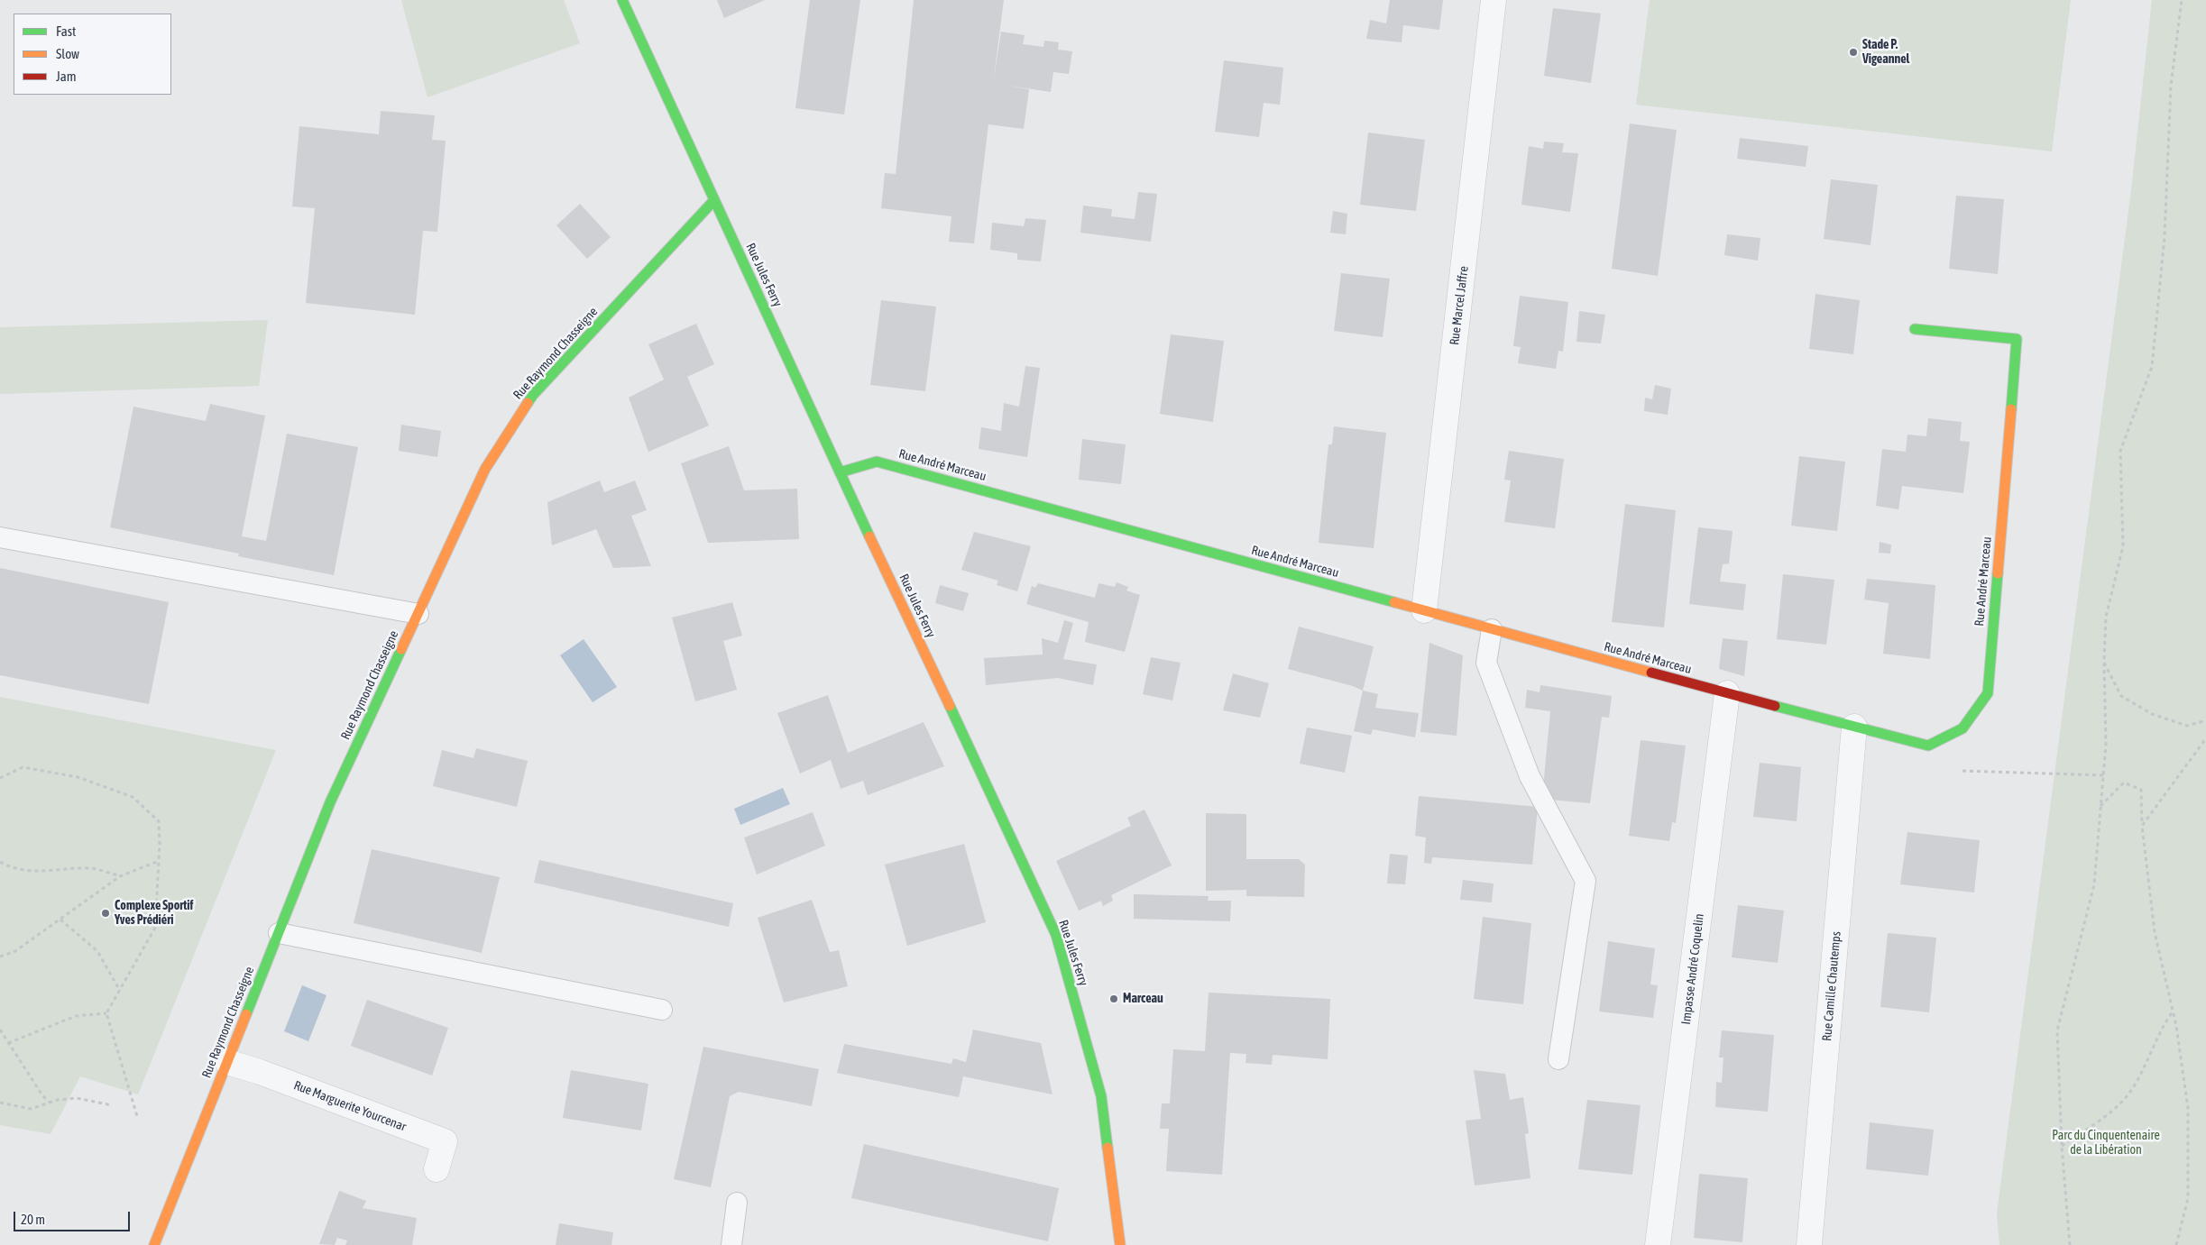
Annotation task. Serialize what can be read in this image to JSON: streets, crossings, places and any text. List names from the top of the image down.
{
  "streets": {
    "street": [
      "Rue Jules Ferry",
      "Rue Marcel Jaffre",
      "Rue Raymond Chasseigne",
      "Rue André Marceau",
      "Impasse André Coquelin",
      "Rue Camille Chautemps",
      "Rue Marguerite Yourcenar"
    ]
  },
  "crossings": [
    ["Rue Jules Ferry", "Rue Raymond Chasseigne"],
    ["Rue Jules Ferry", "Rue André Marceau"],
    ["Rue Marcel Jaffre", "Rue André Marceau"],
    ["Rue Raymond Chasseigne", "Rue Marguerite Yourcenar"],
    ["Rue André Marceau", "Impasse André Coquelin"],
    ["Rue André Marceau", "Rue Camille Chautemps"]
  ],
  "parks": ["Parc du Cinquentenaire de la Libération"],
  "places": ["Stade P. Vigeannel", "Complexe Sportif Yves Prédiéri", "Marceau"],
  "legend": ["Fast", "Slow", "Jam"],
  "scale_bar": "20 m"
}
